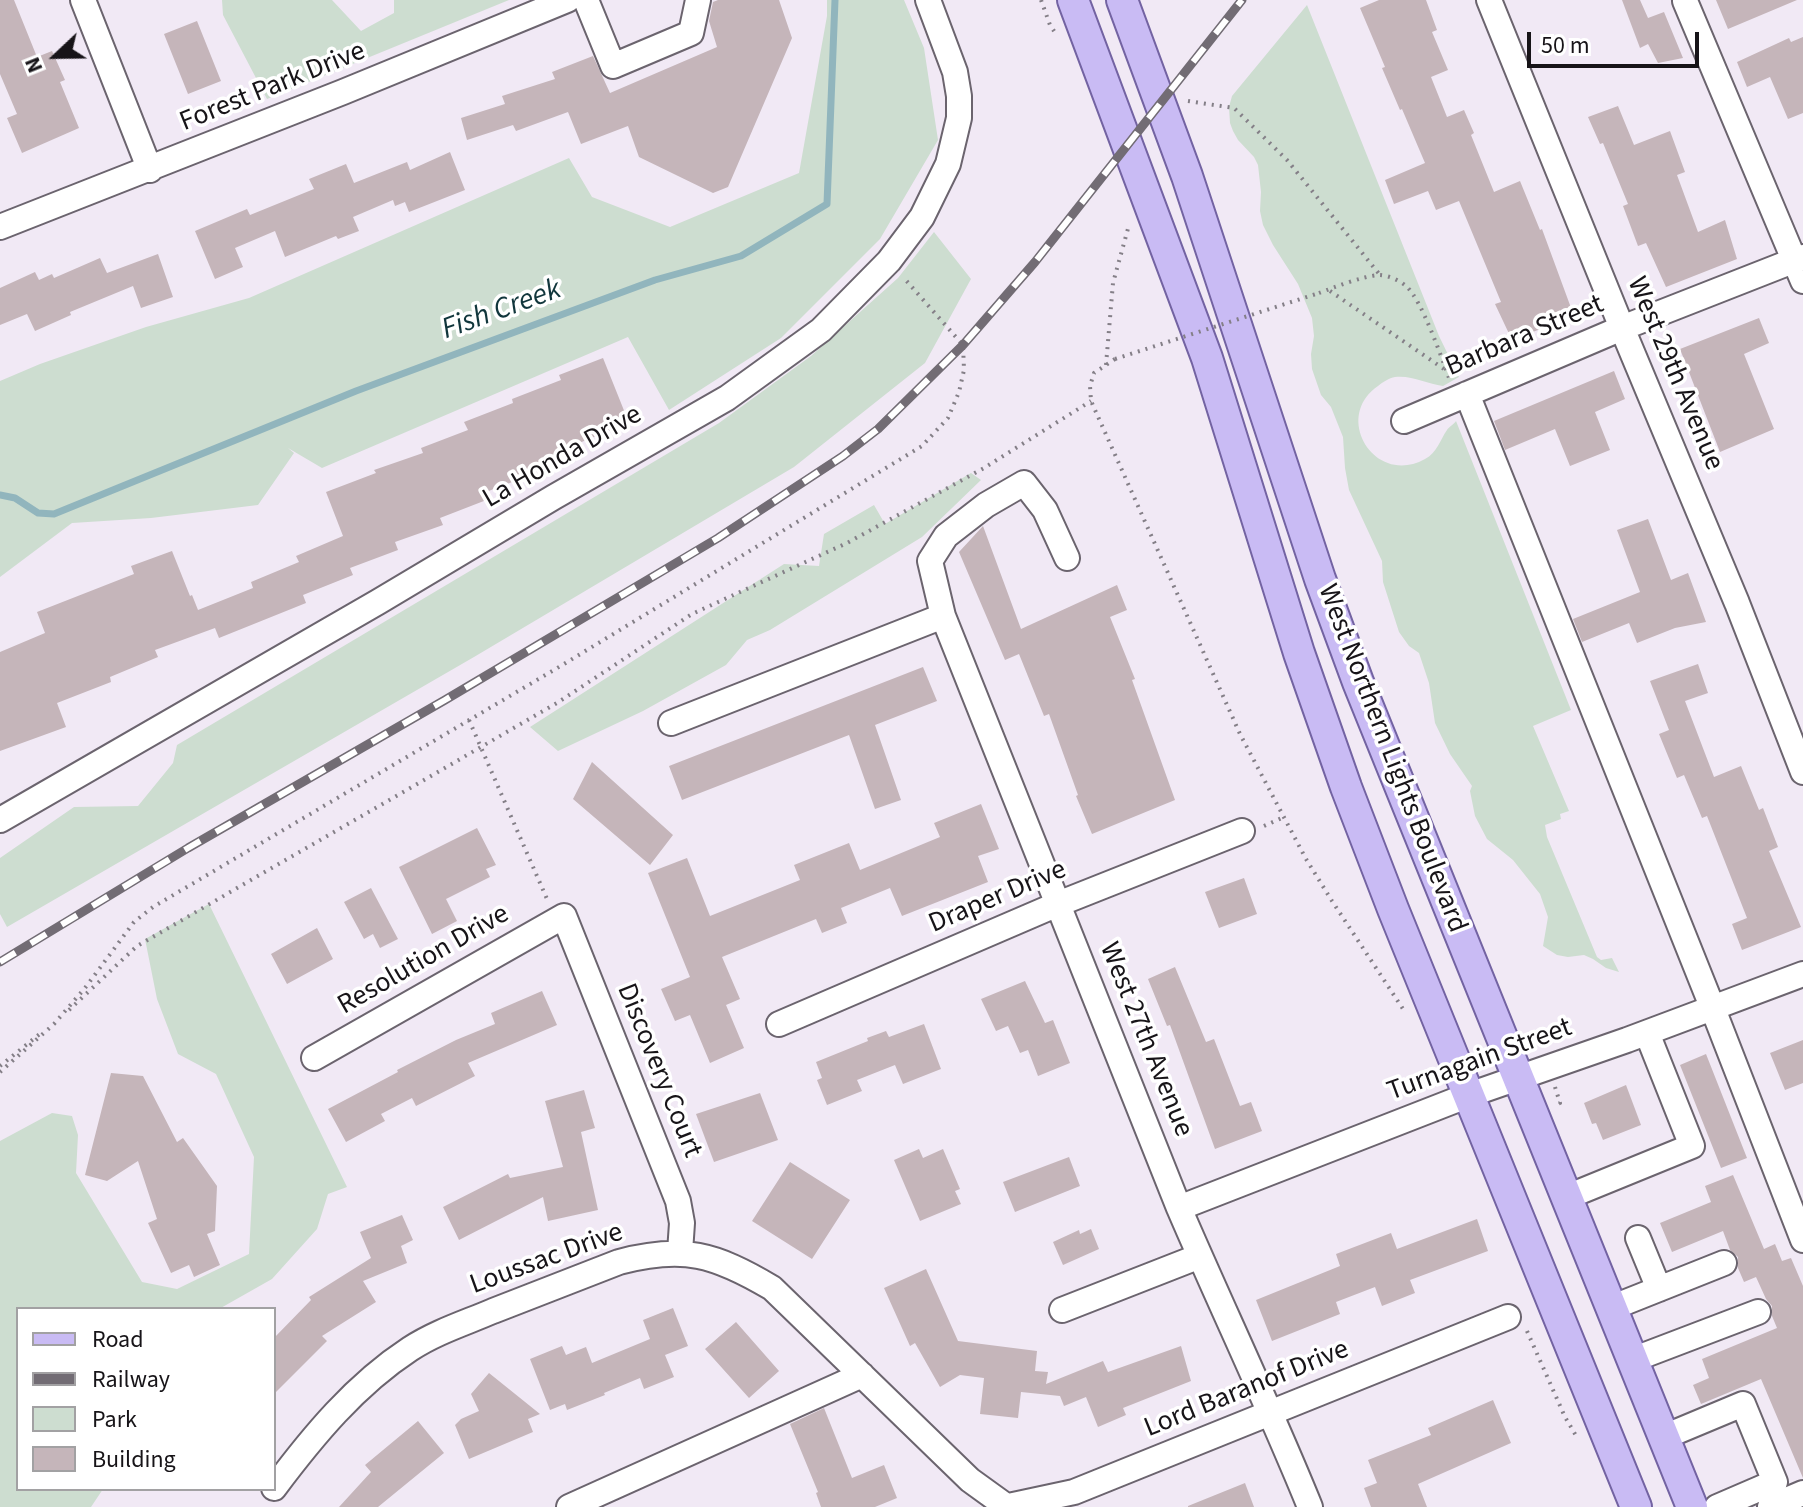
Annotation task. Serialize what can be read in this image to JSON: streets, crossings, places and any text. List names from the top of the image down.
{
  "streets": {
    "main road": ["West Northern Lights Boulevard"],
    "street": [
      "Forest Park Drive",
      "Barbara Street",
      "West 29th Avenue",
      "La Honda Drive",
      "Draper Drive",
      "Resolution Drive",
      "West 27th Avenue",
      "Turnagain Street",
      "Discovery Court",
      "Loussac Drive",
      "Lord Baranof Drive"
    ]
  },
  "crossings": [
    ["Barbara Street", "West 29th Avenue"],
    ["West Northern Lights Boulevard", "Turnagain Street"],
    ["Draper Drive", "West 27th Avenue"],
    ["Resolution Drive", "Discovery Court"],
    ["West 27th Avenue", "Turnagain Street"],
    ["West 27th Avenue", "Lord Baranof Drive"],
    ["Discovery Court", "Loussac Drive"],
    ["Loussac Drive", "Lord Baranof Drive"]
  ],
  "water": ["Fish Creek"],
  "legend": [
    "Road",
    "Railway",
    "Park",
    "Building"
  ],
  "scale_bar": "50 m",
  "north": "left"
}
